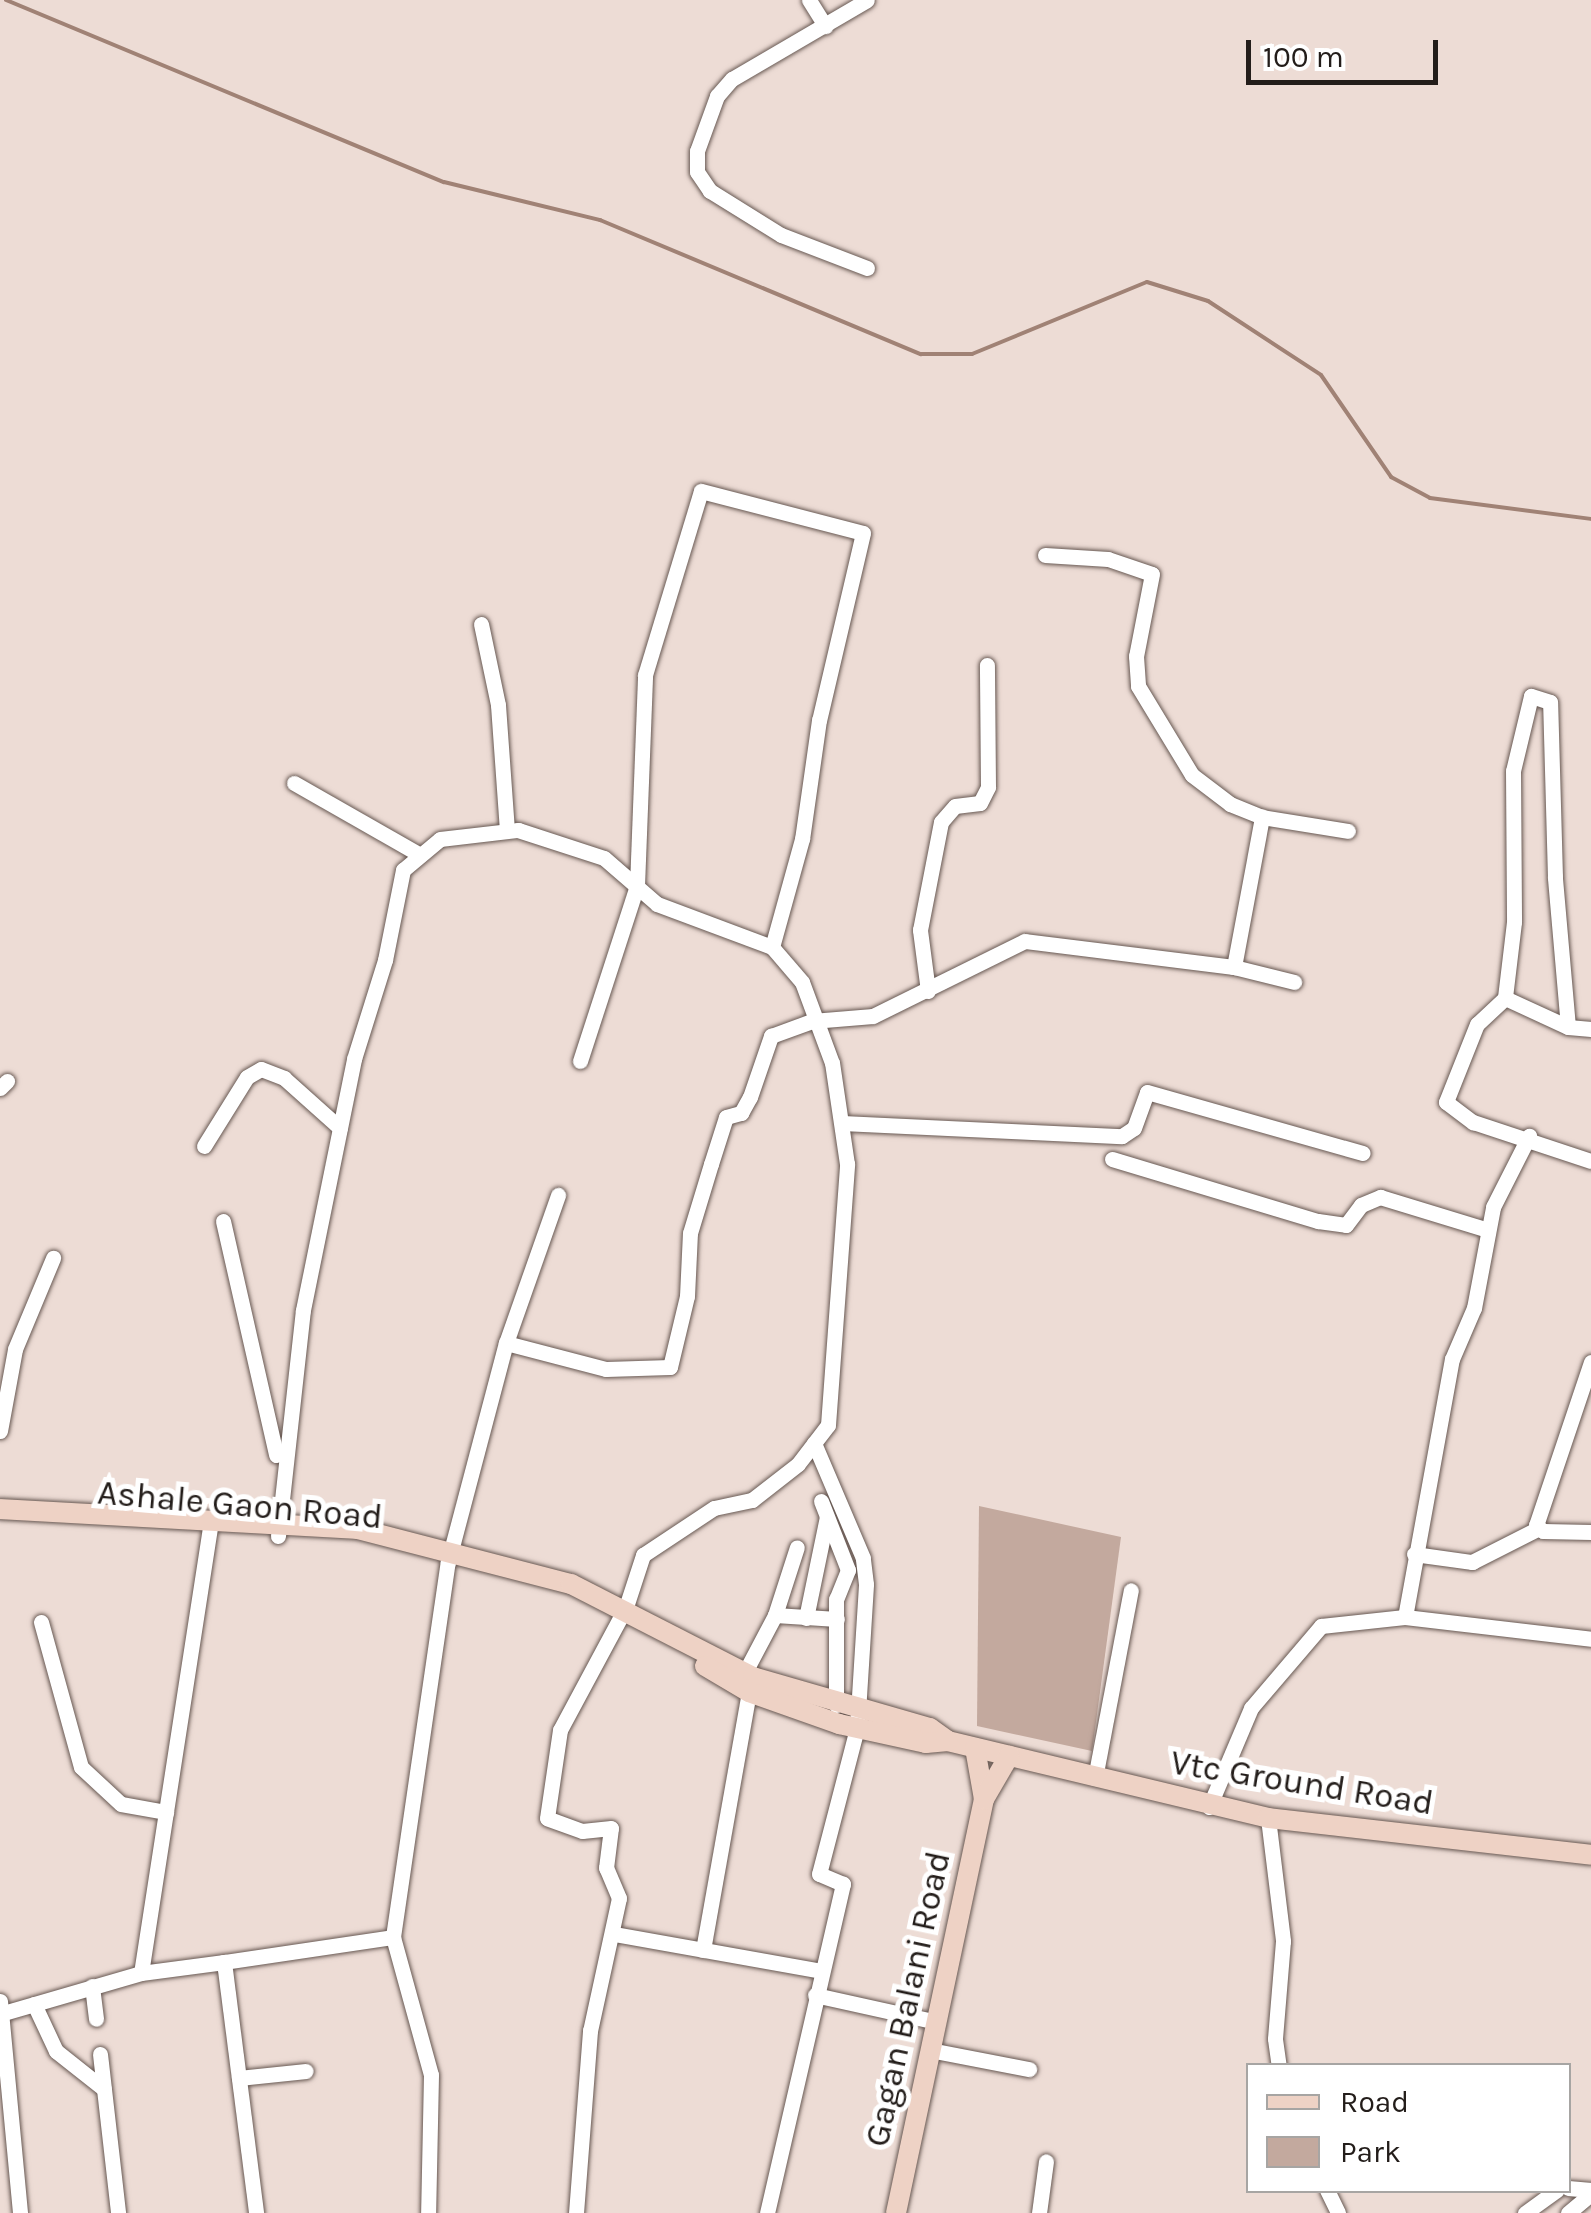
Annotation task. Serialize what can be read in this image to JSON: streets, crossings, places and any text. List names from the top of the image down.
{
  "streets": {
    "street": ["Ashale Gaon Road", "Vtc Ground Road", "Gagan Balani Road"]
  },
  "crossings": [
    ["Ashale Gaon Road", "Vtc Ground Road"],
    ["Vtc Ground Road", "Gagan Balani Road"]
  ],
  "legend": ["Road", "Park"],
  "scale_bar": "100 m"
}
